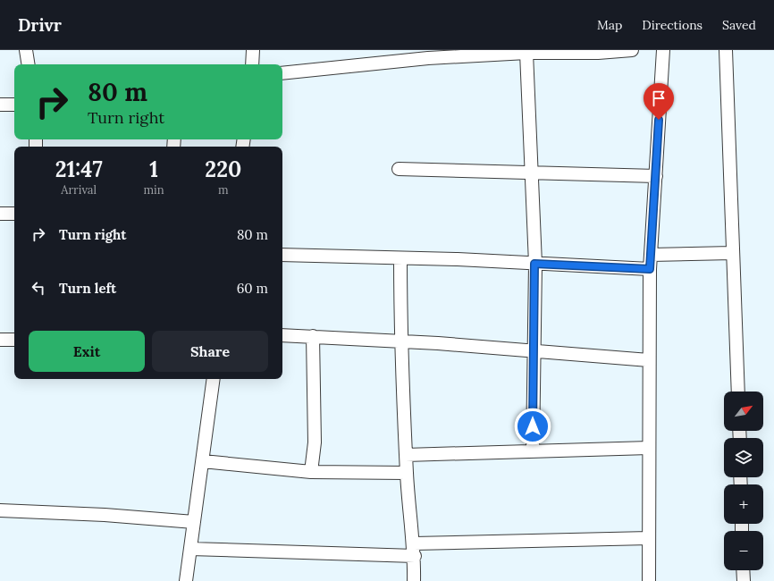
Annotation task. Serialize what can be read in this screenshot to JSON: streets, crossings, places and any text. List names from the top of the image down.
{
  "north": "top right",
  "page": {
    "header": "Drivr",
    "nav": ["Map", "Directions", "Saved"],
    "turn": ["80 m", "Turn right"],
    "eta": [
      "21:47",
      "Arrival",
      "1",
      "min",
      "220",
      "m"
    ],
    "list": [
      {
        "name": "Turn right",
        "value": "80 m"
      },
      {
        "name": "Turn left",
        "value": "60 m"
      }
    ],
    "buttons": ["Exit", "Share"],
    "map_buttons": ["+", "−"]
  }
}
